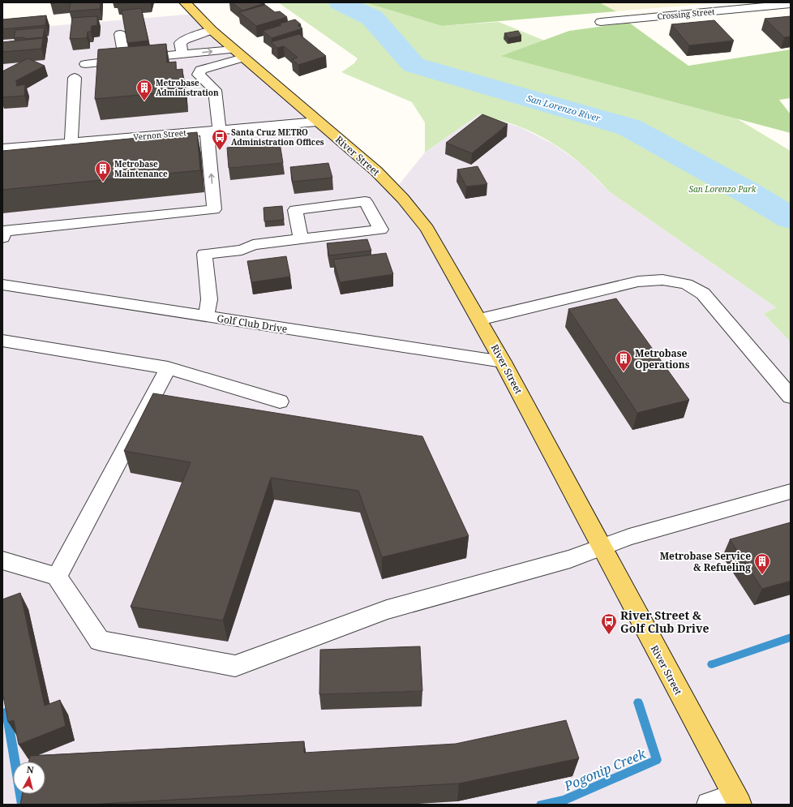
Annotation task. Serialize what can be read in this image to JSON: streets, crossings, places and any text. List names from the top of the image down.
{
  "streets": {
    "main road": ["River Street"],
    "street": ["Crossing Street", "Vernon Street", "Golf Club Drive"]
  },
  "crossings": [
    ["Vernon Street", "River Street"],
    ["River Street", "Golf Club Drive"]
  ],
  "water": ["San Lorenzo River", "Pogonip Creek"],
  "parks": ["San Lorenzo Park"],
  "places": {
    "building": [
      "Metrobase Administration",
      "Metrobase Maintenance",
      "Metrobase Operations",
      "Metrobase Service & Refueling"
    ],
    "bus stop": ["Santa Cruz METRO Administration Offices", "River Street & Golf Club Drive"]
  },
  "north": "top"
}
